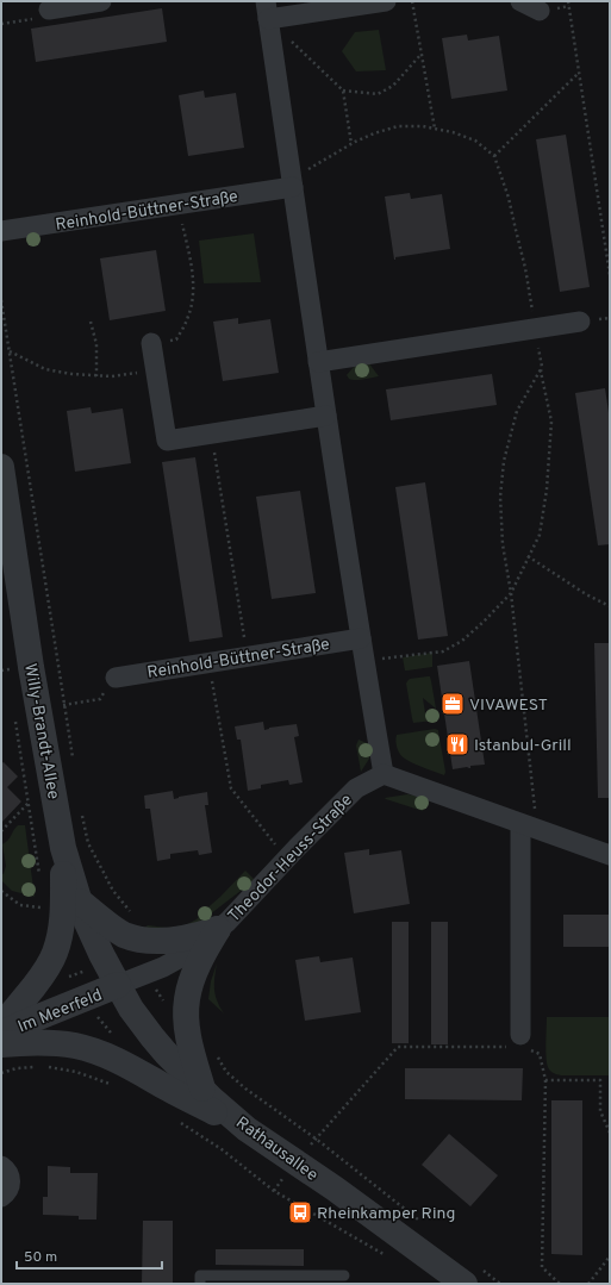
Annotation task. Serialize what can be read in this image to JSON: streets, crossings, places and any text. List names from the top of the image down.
{
  "streets": {
    "street": [
      "Reinhold-Büttner-Straße",
      "Willy-Brandt-Allee",
      "Theodor-Heuss-Straße",
      "Im Meerfeld",
      "Rathausallee"
    ]
  },
  "crossings": [
    ["Theodor-Heuss-Straße", "Im Meerfeld"],
    ["Theodor-Heuss-Straße", "Rathausallee"],
    ["Im Meerfeld", "Rathausallee"]
  ],
  "places": {
    "office": ["VIVAWEST"],
    "restaurant": ["Istanbul-Grill"],
    "bus stop": ["Rheinkamper Ring"]
  },
  "scale_bar": "50 m"
}
